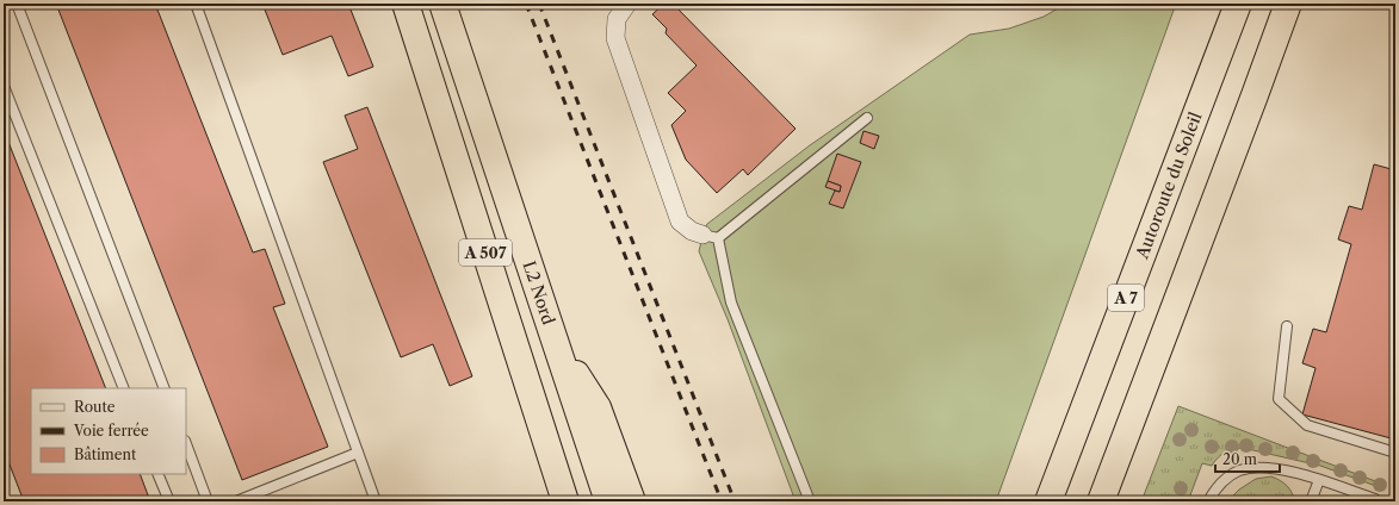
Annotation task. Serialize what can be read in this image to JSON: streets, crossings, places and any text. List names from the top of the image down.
{
  "streets": {
    "highway": [
      "Autoroute du Soleil",
      "A 507",
      "L2 Nord",
      "A 7"
    ]
  },
  "legend": ["Route", "Voie ferrée", "Bâtiment"],
  "scale_bar": "20 m"
}
